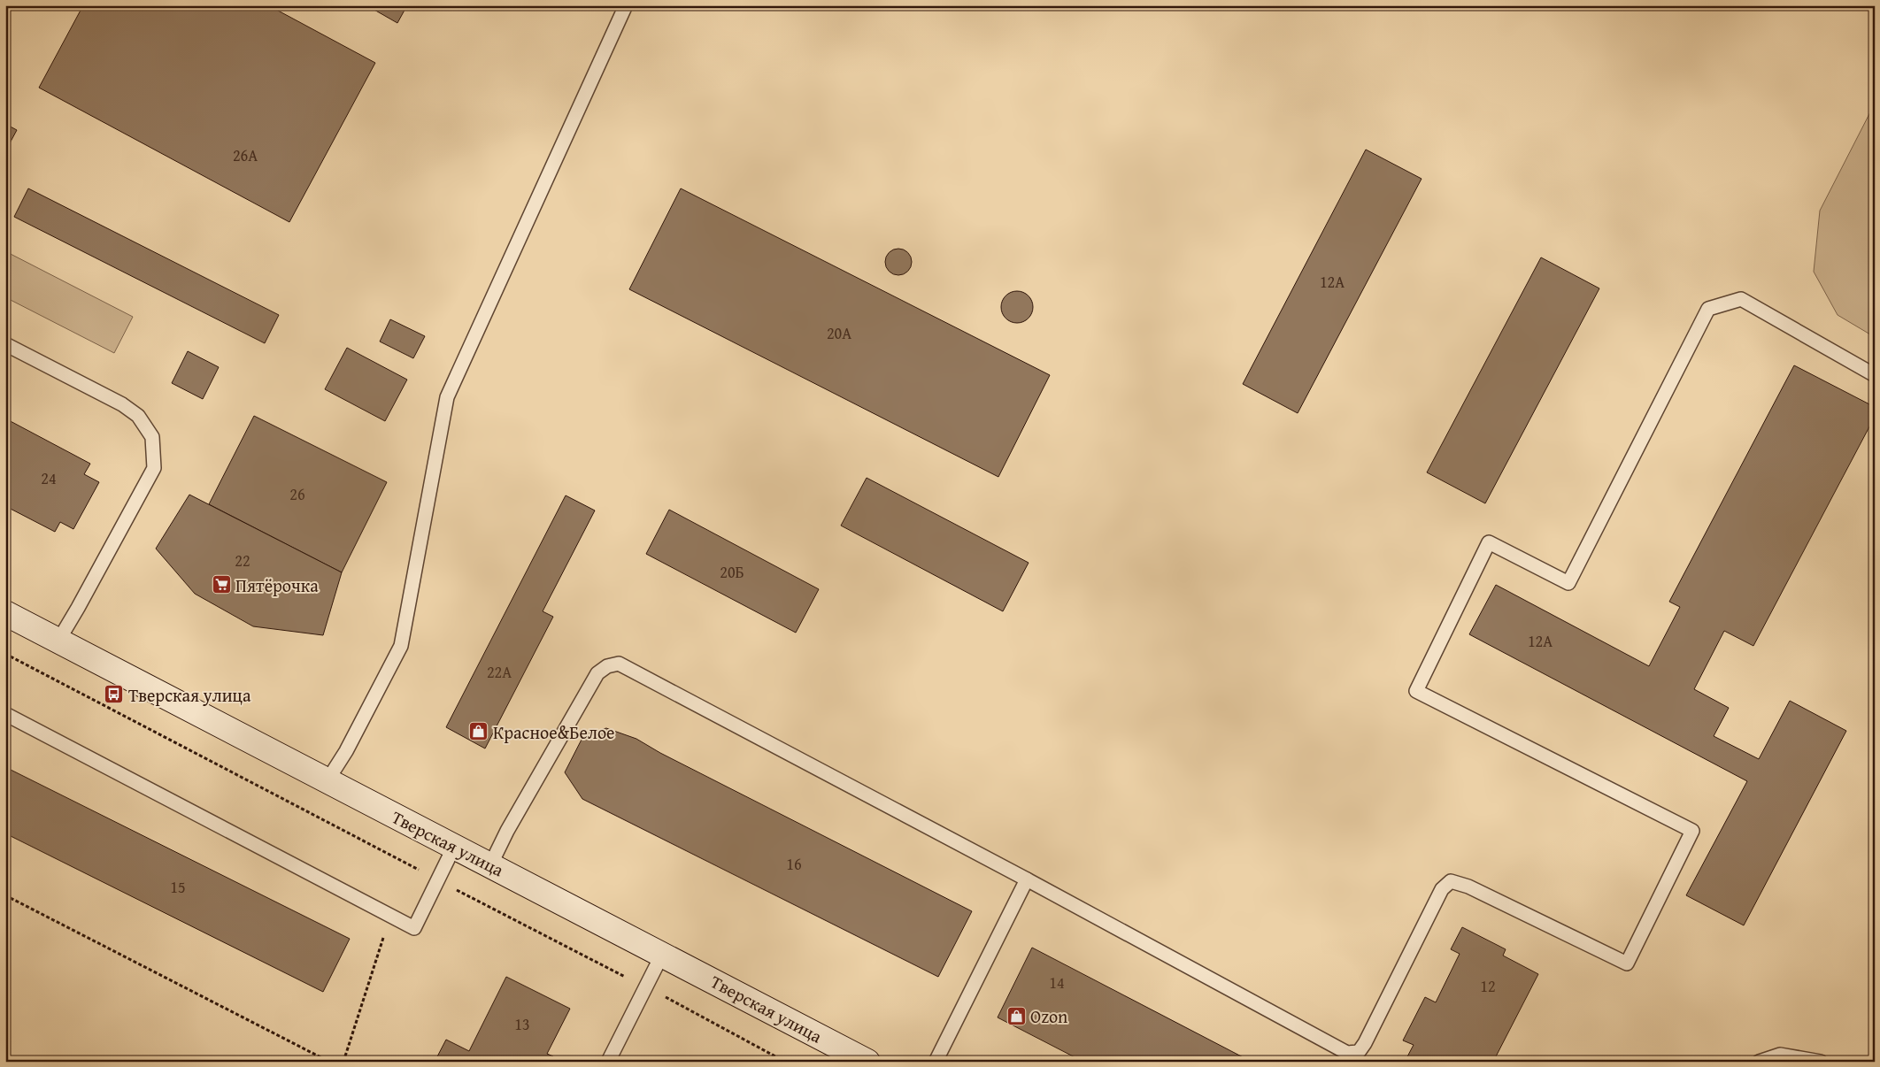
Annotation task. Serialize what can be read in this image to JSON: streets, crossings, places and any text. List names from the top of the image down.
{
  "streets": {
    "main road": ["Тверская улица"]
  },
  "places": {
    "supermarket": ["Пятёрочка"],
    "bus stop": ["Тверская улица"],
    "shop": ["Красное&Белое", "Ozon"]
  },
  "house_numbers": [
    "26А",
    "12А",
    "20А",
    "24",
    "26",
    "22",
    "20Б",
    "12А",
    "22А",
    "16",
    "15",
    "14",
    "12",
    "13"
  ]
}
